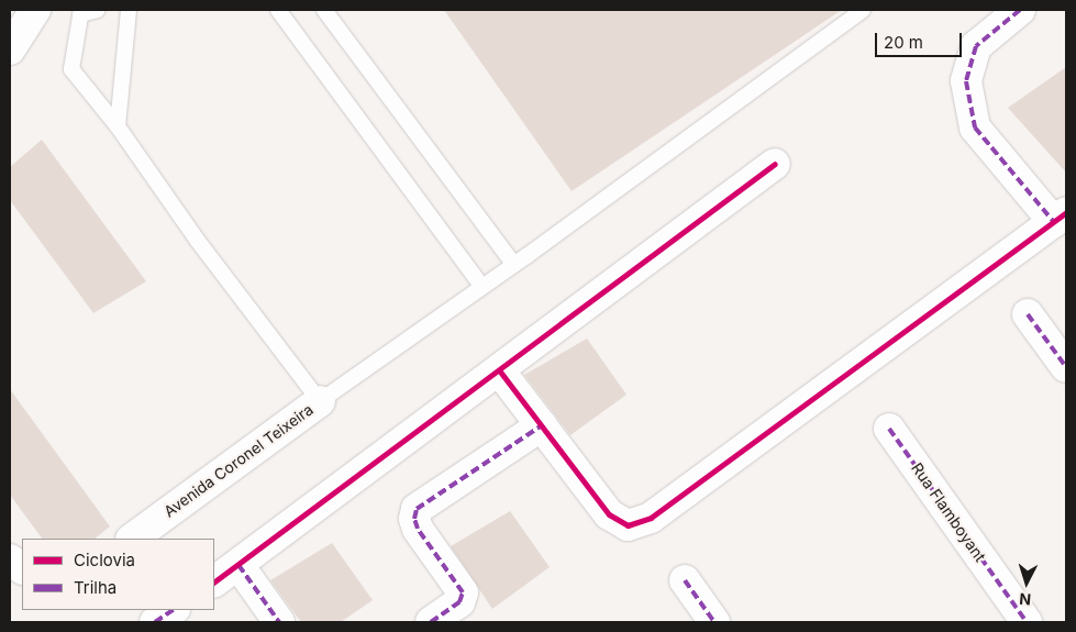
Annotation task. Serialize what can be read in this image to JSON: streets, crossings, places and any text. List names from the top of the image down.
{
  "streets": {
    "street": ["Avenida Coronel Teixeira", "Rua Flamboyant"]
  },
  "legend": ["Ciclovia", "Trilha"],
  "scale_bar": "20 m",
  "north": "bottom"
}
